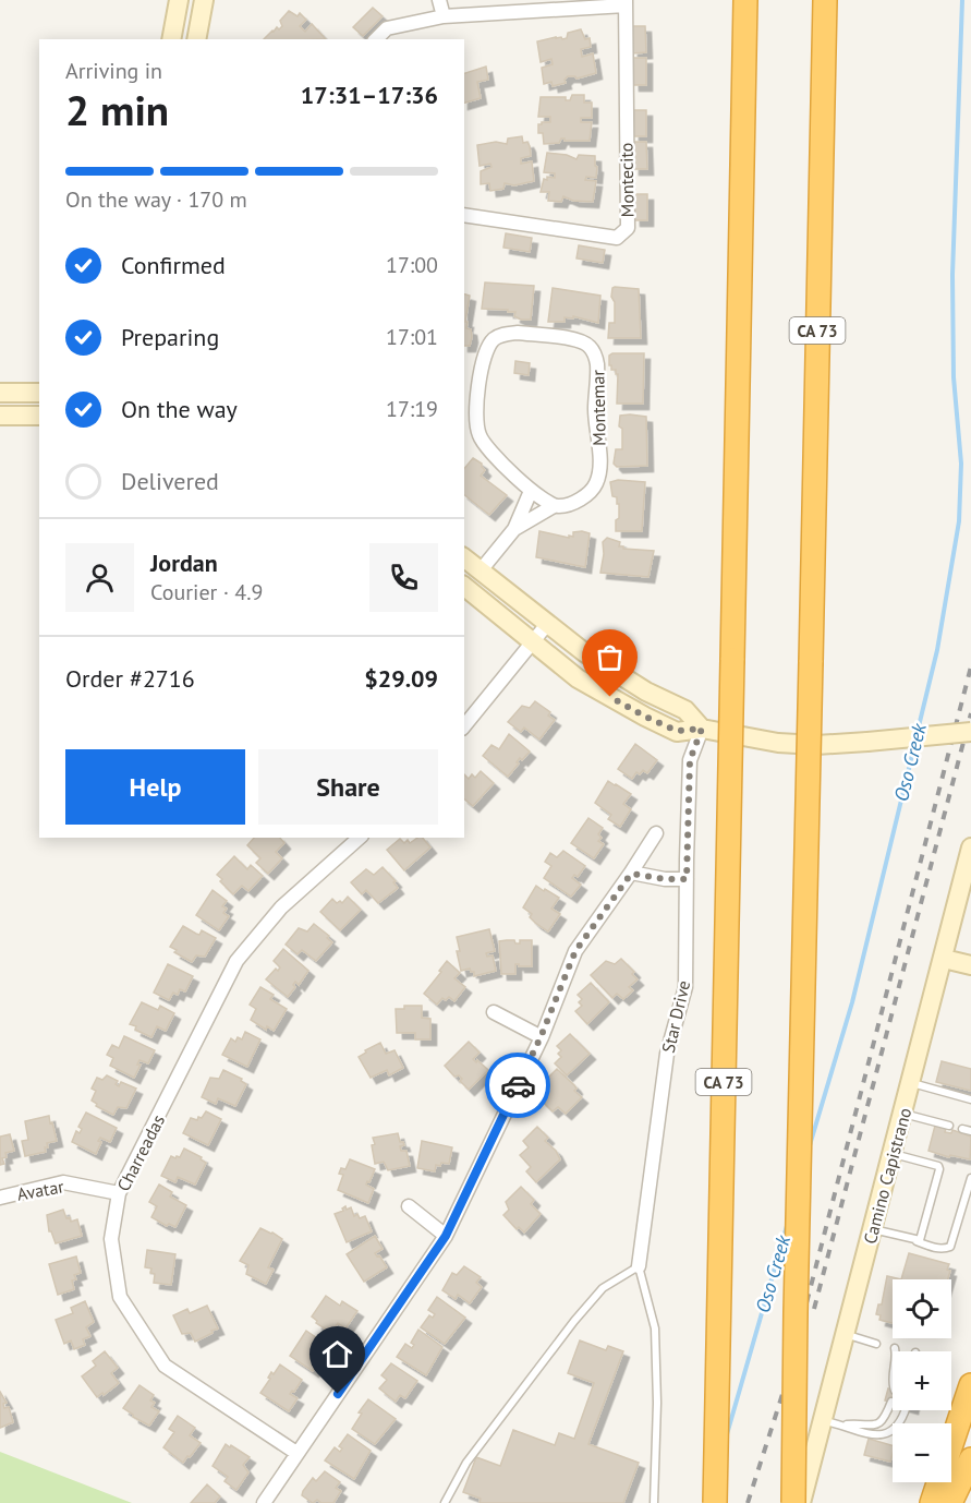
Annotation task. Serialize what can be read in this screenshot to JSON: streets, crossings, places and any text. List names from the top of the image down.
{
  "streets": {
    "highway": ["CA 73"],
    "main road": ["Camino Capistrano"],
    "street": [
      "Montecito",
      "Montemar",
      "Star Drive",
      "Charreadas",
      "Avatar"
    ]
  },
  "crossings": [
    ["Charreadas", "Avatar"]
  ],
  "water": ["Oso Creek"],
  "page": {
    "heading": ["2 min", "Arriving in", "17:31–17:36"],
    "panel": [
      "Jordan",
      "Courier · 4.9",
      "Order #2716",
      "$29.09"
    ],
    "bar": "On the way · 170 m",
    "list": [
      ["Confirmed", "17:00"],
      ["Preparing", "17:01"],
      ["On the way", "17:19"],
      "Delivered"
    ],
    "buttons": ["Help", "Share"],
    "map_buttons": ["+", "−"]
  }
}
